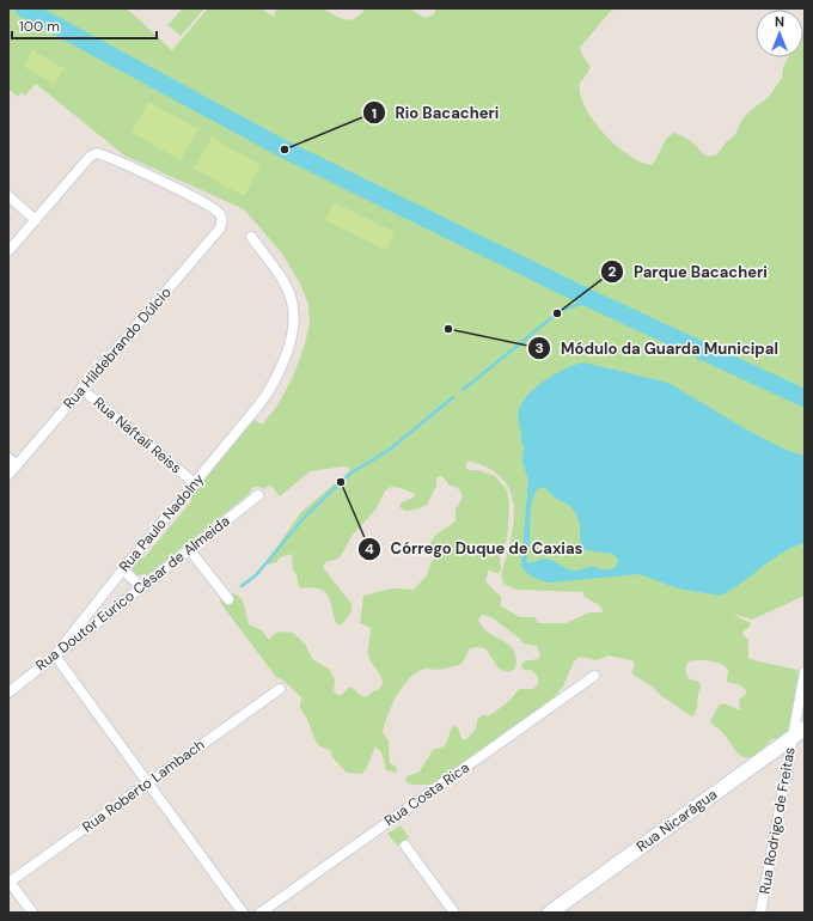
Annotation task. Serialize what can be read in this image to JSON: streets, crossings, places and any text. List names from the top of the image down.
{
  "streets": {
    "main road": ["Rua Nicarágua"],
    "street": [
      "Rua Hildebrando Dúlcio",
      "Rua Naftali Reiss",
      "Rua Paulo Nadolny",
      "Rua Doutor Eurico César de Almeida",
      "Rua Roberto Lambach",
      "Rua Costa Rica",
      "Rua Rodrigo de Freitas"
    ]
  },
  "crossings": [
    ["Rua Hildebrando Dúlcio", "Rua Naftali Reiss"],
    ["Rua Naftali Reiss", "Rua Paulo Nadolny"],
    ["Rua Paulo Nadolny", "Rua Doutor Eurico César de Almeida"],
    ["Rua Nicarágua", "Rua Rodrigo de Freitas"]
  ],
  "places": [
    "Rio Bacacheri",
    "Parque Bacacheri",
    "Módulo da Guarda Municipal",
    "Córrego Duque de Caxias"
  ],
  "scale_bar": "100 m",
  "north": "top"
}
